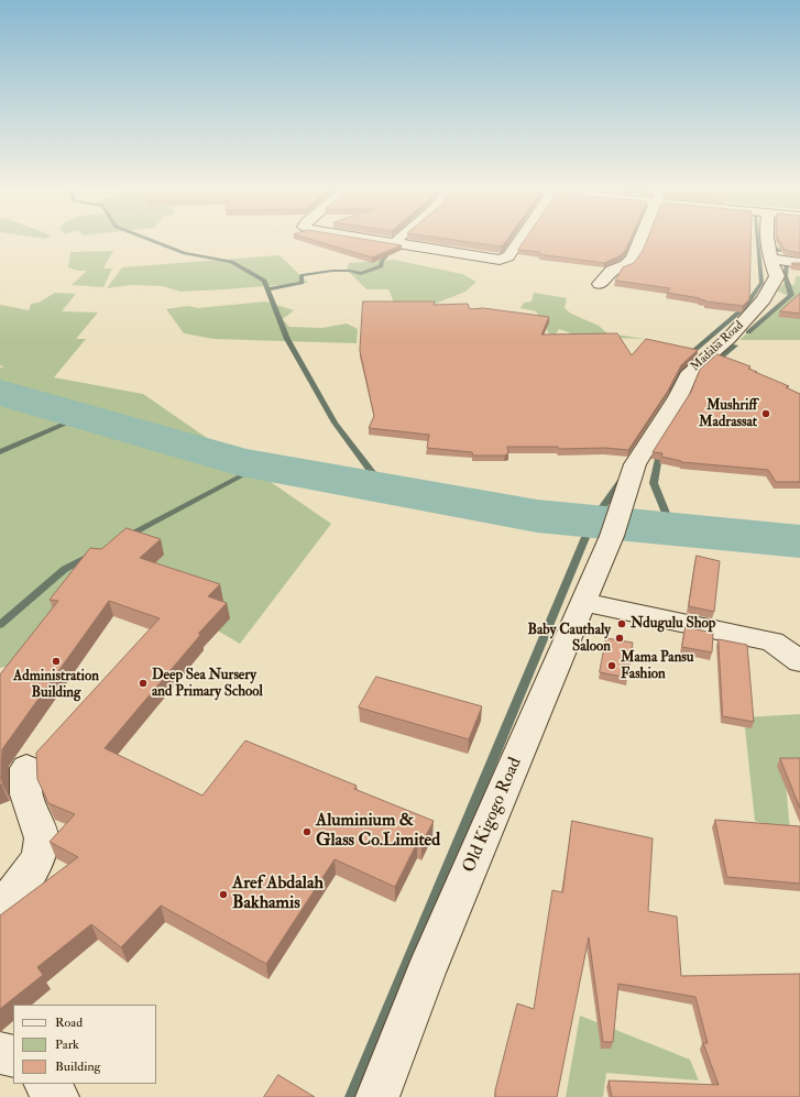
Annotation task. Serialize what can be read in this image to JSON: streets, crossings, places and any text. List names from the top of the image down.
{
  "streets": {
    "street": ["Madaba Road", "Old Kigogo Road"]
  },
  "crossings": [
    ["Madaba Road", "Old Kigogo Road"]
  ],
  "places": [
    "Mushriff Madrassat",
    "Ndugulu Shop",
    "Baby Cauthaly Saloon",
    "Administration Building",
    "Mama Pansu Fashion",
    "Deep Sea Nursery and Primary School",
    "Aluminium & Glass Co.Limited",
    "Aref Abdalah Bakhamis"
  ],
  "legend": ["Road", "Park", "Building"]
}
